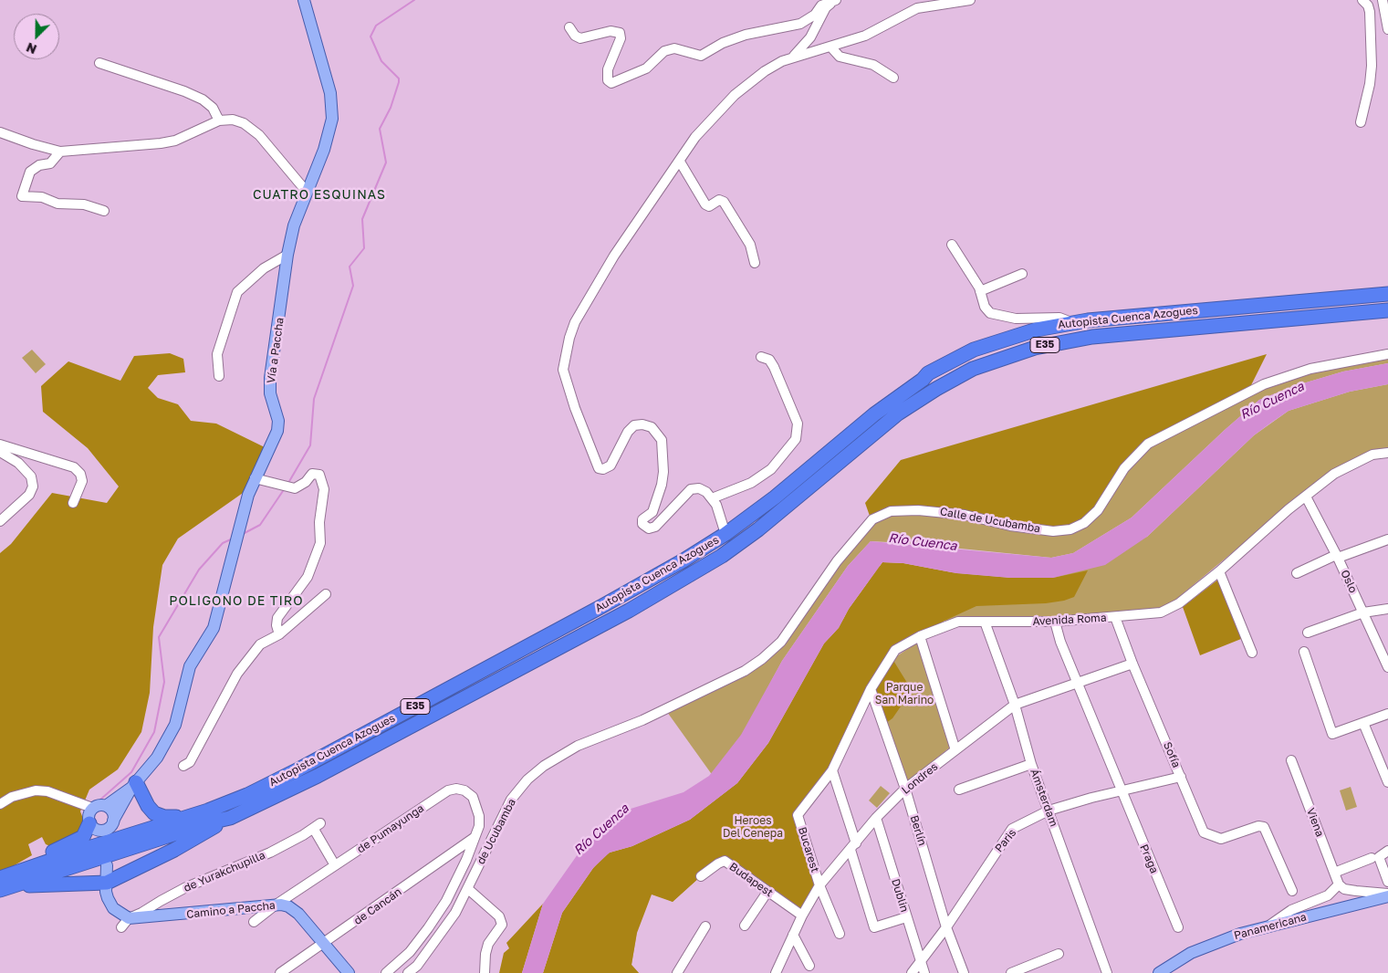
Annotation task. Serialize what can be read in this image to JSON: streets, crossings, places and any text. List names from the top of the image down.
{
  "streets": {
    "highway": ["Autopista Cuenca Azogues", "E35"],
    "main road": ["Vía a Paccha", "Camino a Paccha", "Panamericana"],
    "street": [
      "Calle de Ucubamba",
      "Oslo",
      "Avenida Roma",
      "Sofía",
      "Londres",
      "Ámsterdam",
      "Viena",
      "de Pumayunga",
      "Berlín",
      "de Ucubamba",
      "Paris",
      "Bucarest",
      "Praga",
      "de Yurakchupilla",
      "Budapest",
      "Dublin",
      "de Cancán"
    ]
  },
  "crossings": [
    ["Calle de Ucubamba", "de Ucubamba"],
    ["Oslo", "Avenida Roma"],
    ["Avenida Roma", "Sofía"],
    ["Avenida Roma", "Ámsterdam"],
    ["Avenida Roma", "Berlín"],
    ["Avenida Roma", "Bucarest"],
    ["Avenida Roma", "Praga"],
    ["Sofía", "Londres"],
    ["Sofía", "Paris"],
    ["Londres", "Ámsterdam"],
    ["Londres", "Berlín"],
    ["Londres", "Bucarest"],
    ["Londres", "Praga"],
    ["Londres", "Budapest"],
    ["Londres", "Dublin"],
    ["Ámsterdam", "Paris"],
    ["de Pumayunga", "de Yurakchupilla"],
    ["de Pumayunga", "de Cancán"],
    ["de Pumayunga", "Camino a Paccha"],
    ["Berlín", "Paris"],
    ["Paris", "Praga"],
    ["Paris", "Dublin"],
    ["de Yurakchupilla", "Camino a Paccha"],
    ["de Cancán", "Camino a Paccha"]
  ],
  "districts": ["CUATRO ESQUINAS", "POLIGONO DE TIRO"],
  "water": ["Río Cuenca"],
  "parks": ["Parque San Marino", "Heroes Del Cenepa"],
  "north": "bottom left"
}
